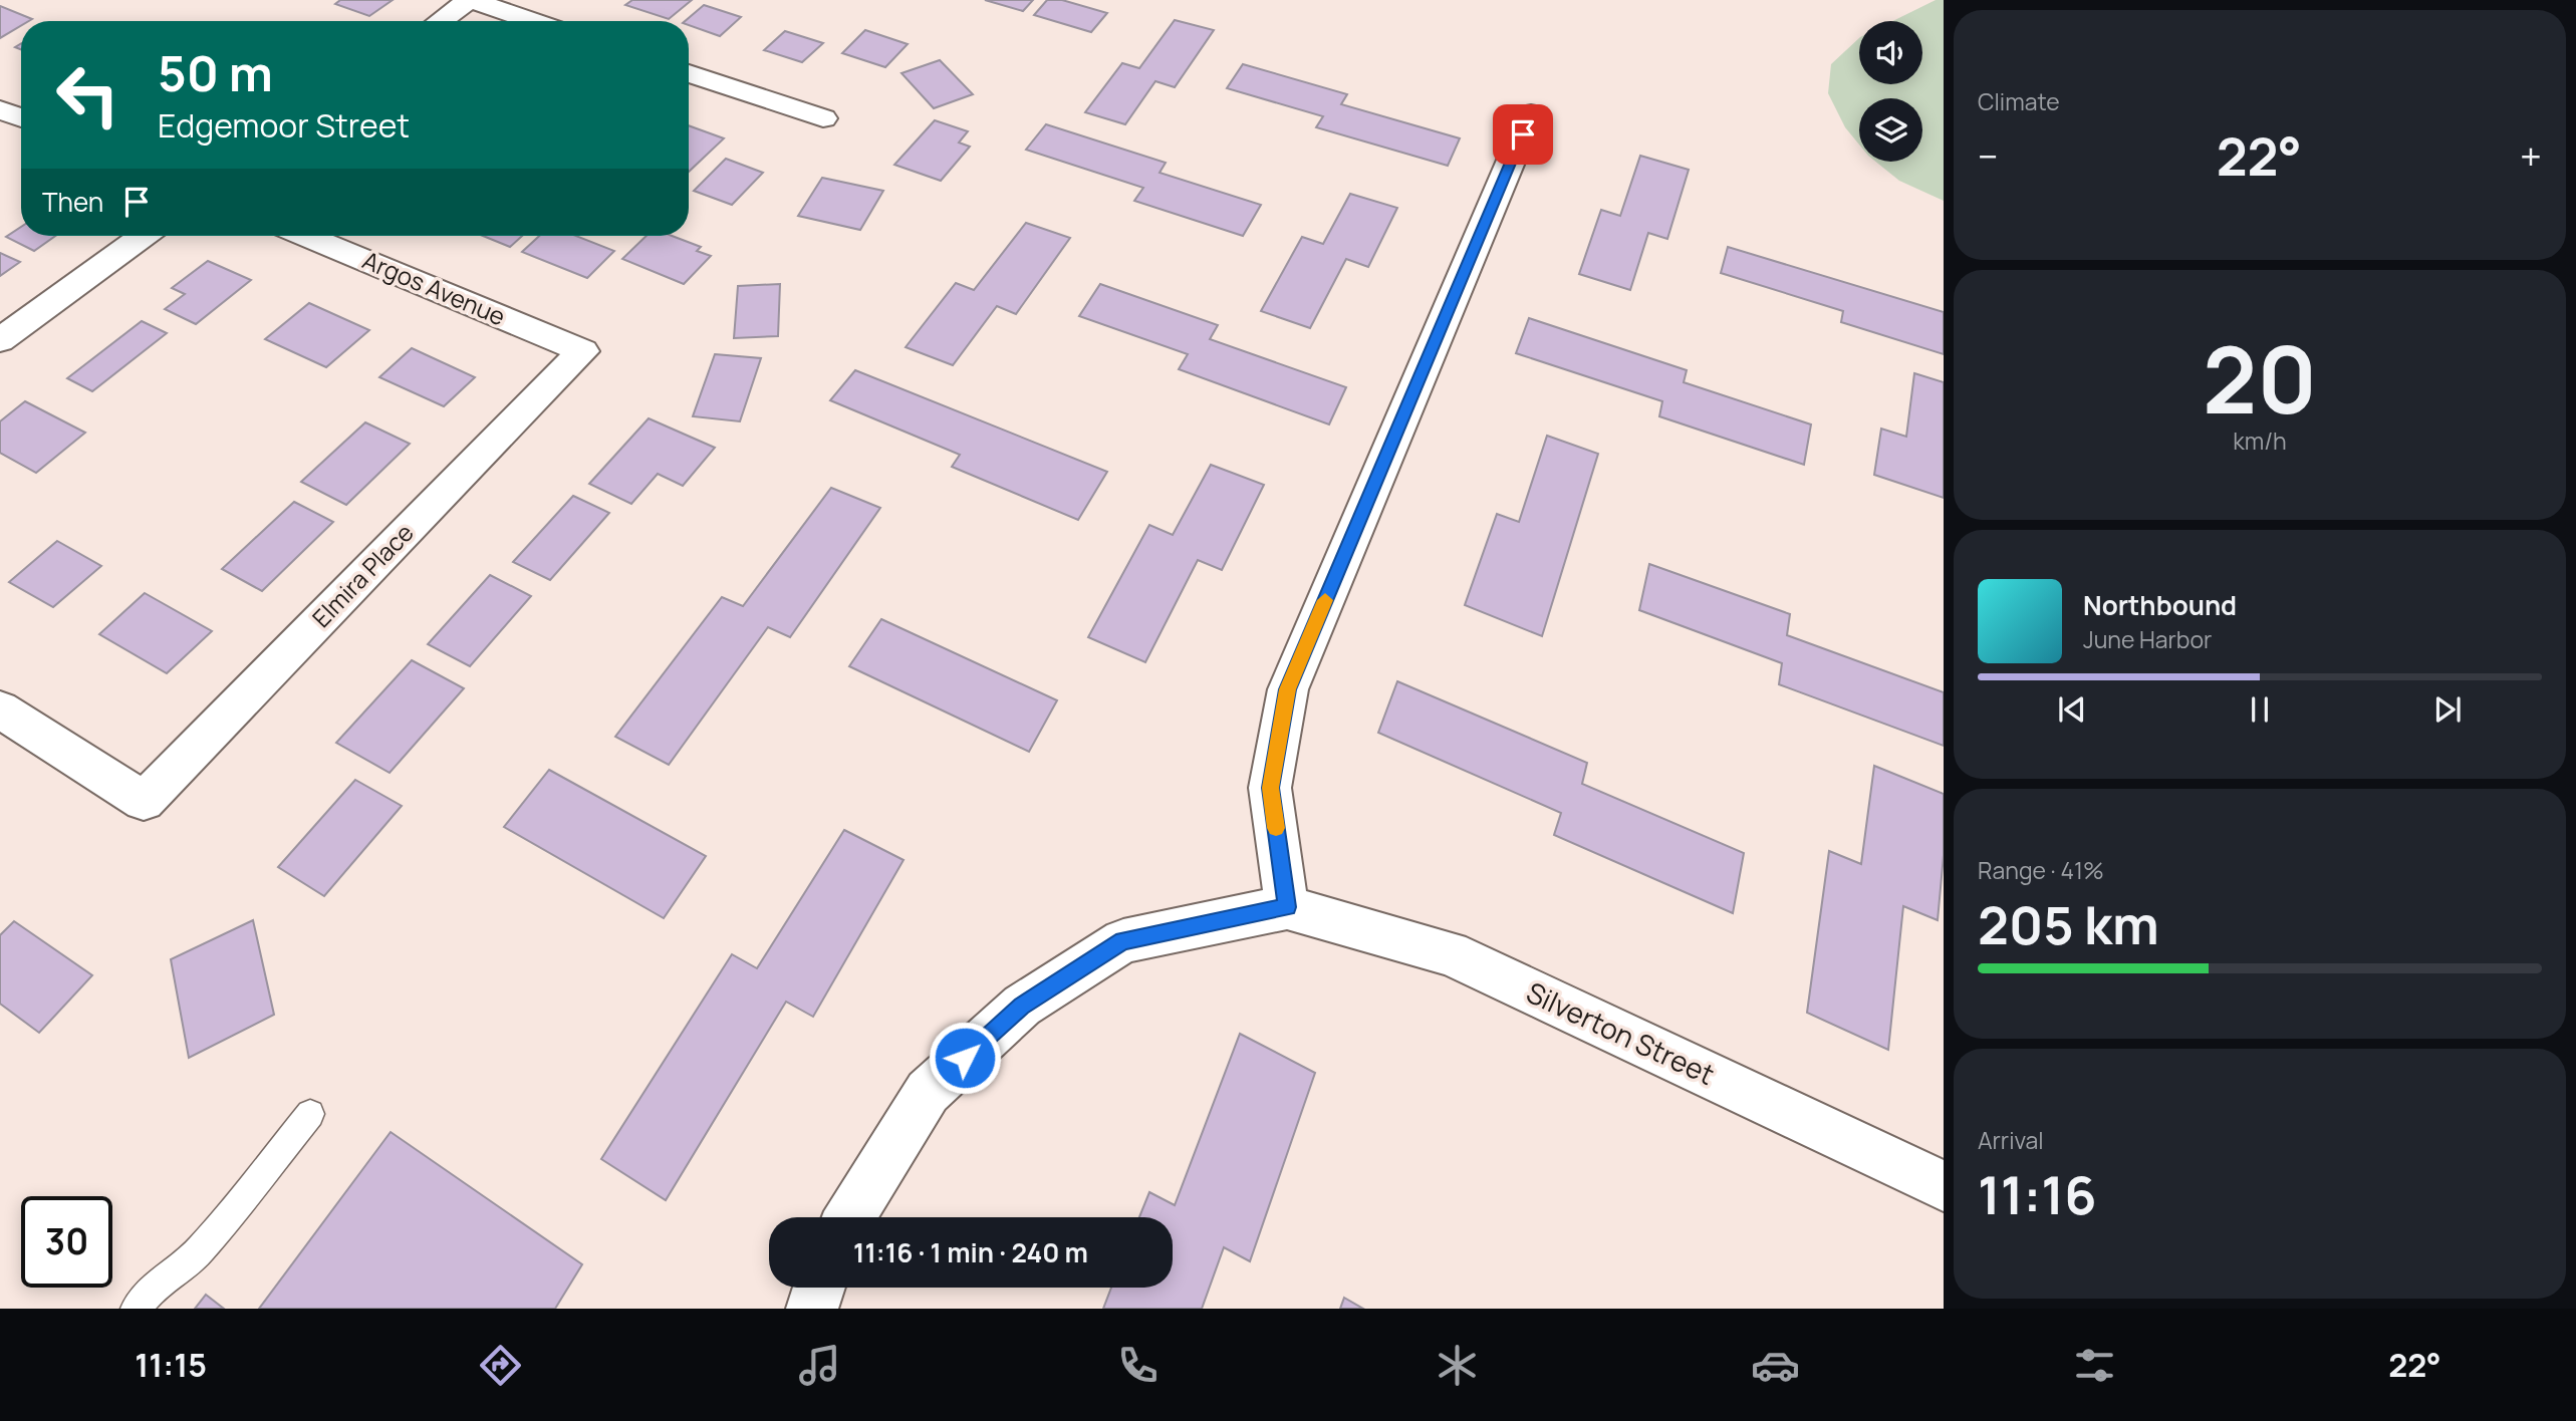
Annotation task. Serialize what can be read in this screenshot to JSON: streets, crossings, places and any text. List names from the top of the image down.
{
  "streets": {
    "street": ["Argos Avenue", "Elmira Place", "Silverton Street"]
  },
  "crossings": [
    ["Argos Avenue", "Elmira Place"]
  ],
  "page": {
    "tile": [
      "Climate",
      ["20", "km/h"],
      ["Range · 41%", "205 km"],
      ["Arrival", "11:16"]
    ],
    "turn": ["50 m", "Edgemoor Street"],
    "heat": ["−", "22°", "+"],
    "then": "Then",
    "song": ["Northbound", "June Harbor"],
    "limit": "30",
    "trip": "11:16 · 1 min · 240 m",
    "tabs": ["11:15", "22°"]
  }
}
